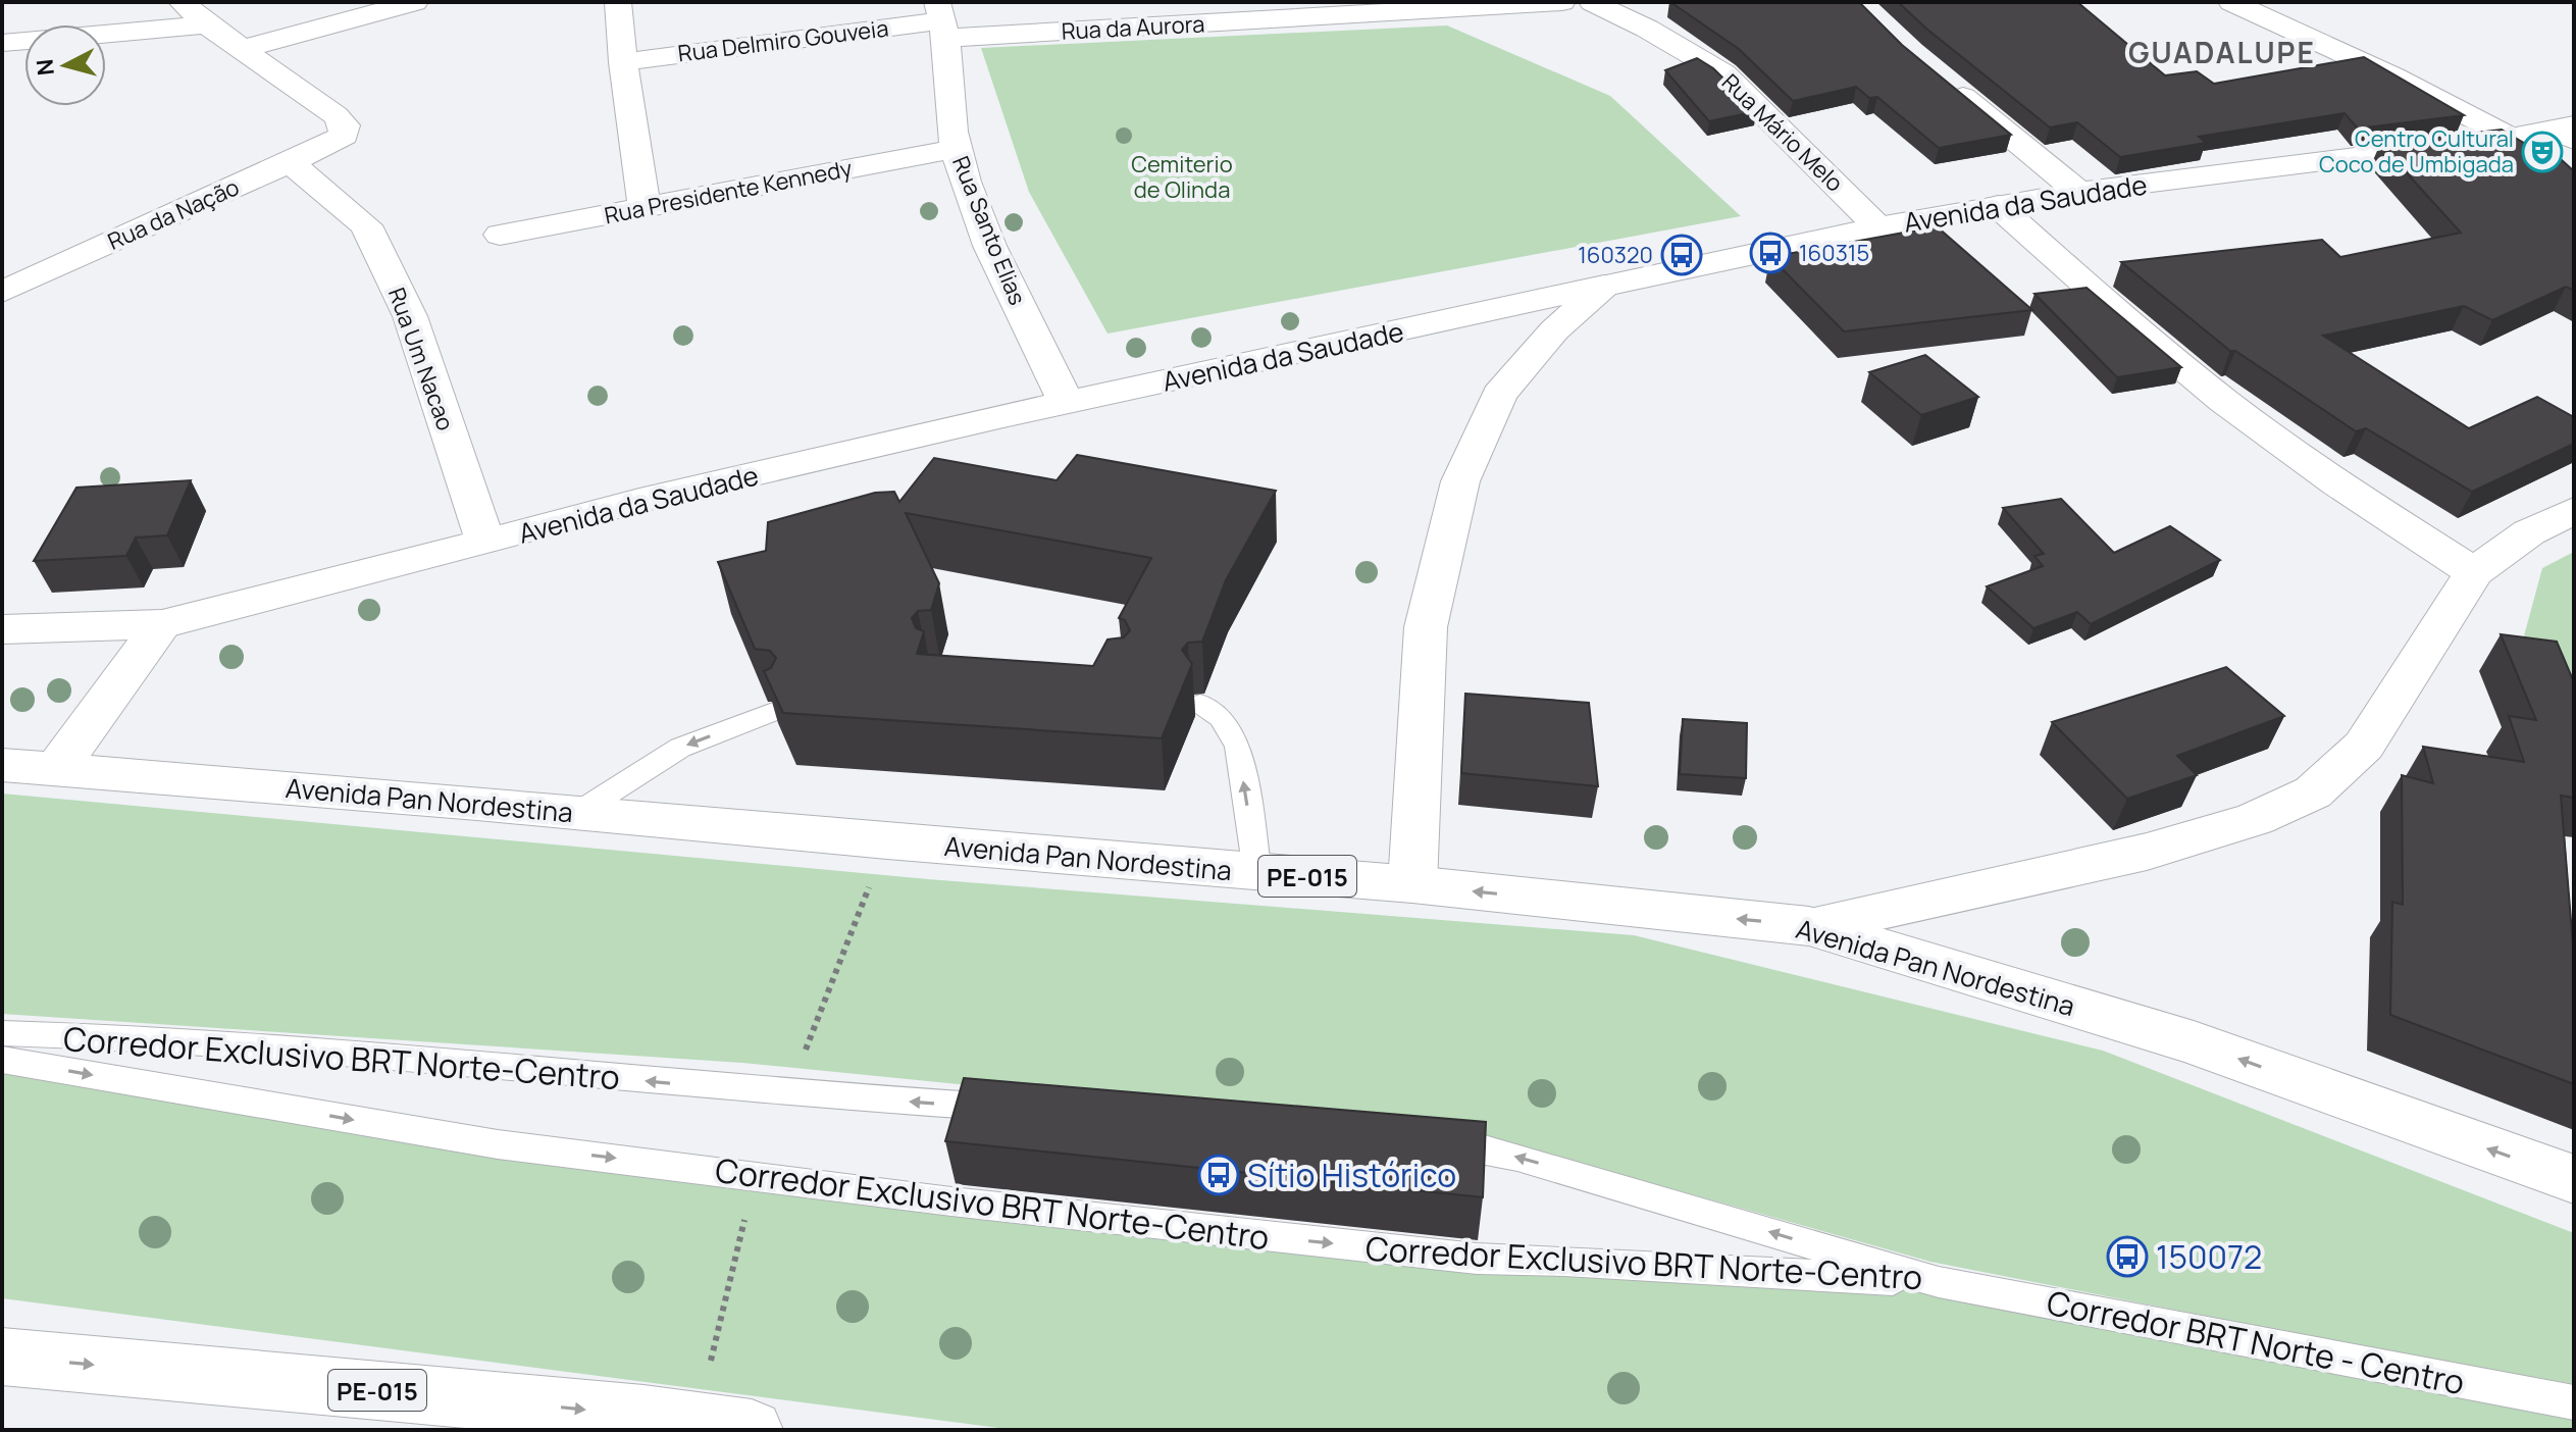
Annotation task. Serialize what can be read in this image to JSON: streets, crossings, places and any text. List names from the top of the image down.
{
  "streets": {
    "main road": [
      "Rua da Aurora",
      "Rua Delmiro Gouveia",
      "Rua Mário Melo",
      "Rua Presidente Kennedy",
      "Avenida da Saudade",
      "Rua da Nação",
      "Rua Santo Elias",
      "Rua Um Nacao",
      "Avenida Pan Nordestina",
      "PE-015"
    ],
    "lane": ["Corredor Exclusivo BRT Norte-Centro", "Corredor BRT Norte - Centro"]
  },
  "crossings": [
    ["Rua da Aurora", "Rua Delmiro Gouveia"],
    ["Rua da Aurora", "Rua Santo Elias"],
    ["Rua Delmiro Gouveia", "Rua Santo Elias"],
    ["Rua Mário Melo", "Avenida da Saudade"],
    ["Rua Presidente Kennedy", "Rua Santo Elias"],
    ["Avenida da Saudade", "Rua Santo Elias"],
    ["Avenida da Saudade", "Rua Um Nacao"],
    ["Rua da Nação", "Rua Um Nacao"],
    ["Corredor Exclusivo BRT Norte-Centro", "Corredor BRT Norte - Centro"]
  ],
  "one_way": ["Avenida Pan Nordestina"],
  "districts": ["GUADALUPE"],
  "parks": ["Cemiterio de Olinda"],
  "places": {
    "theatre": ["Centro Cultural Coco de Umbigada"],
    "bus stop": [
      "160315",
      "160320",
      "Sítio Histórico",
      "150072"
    ]
  },
  "north": "left"
}
